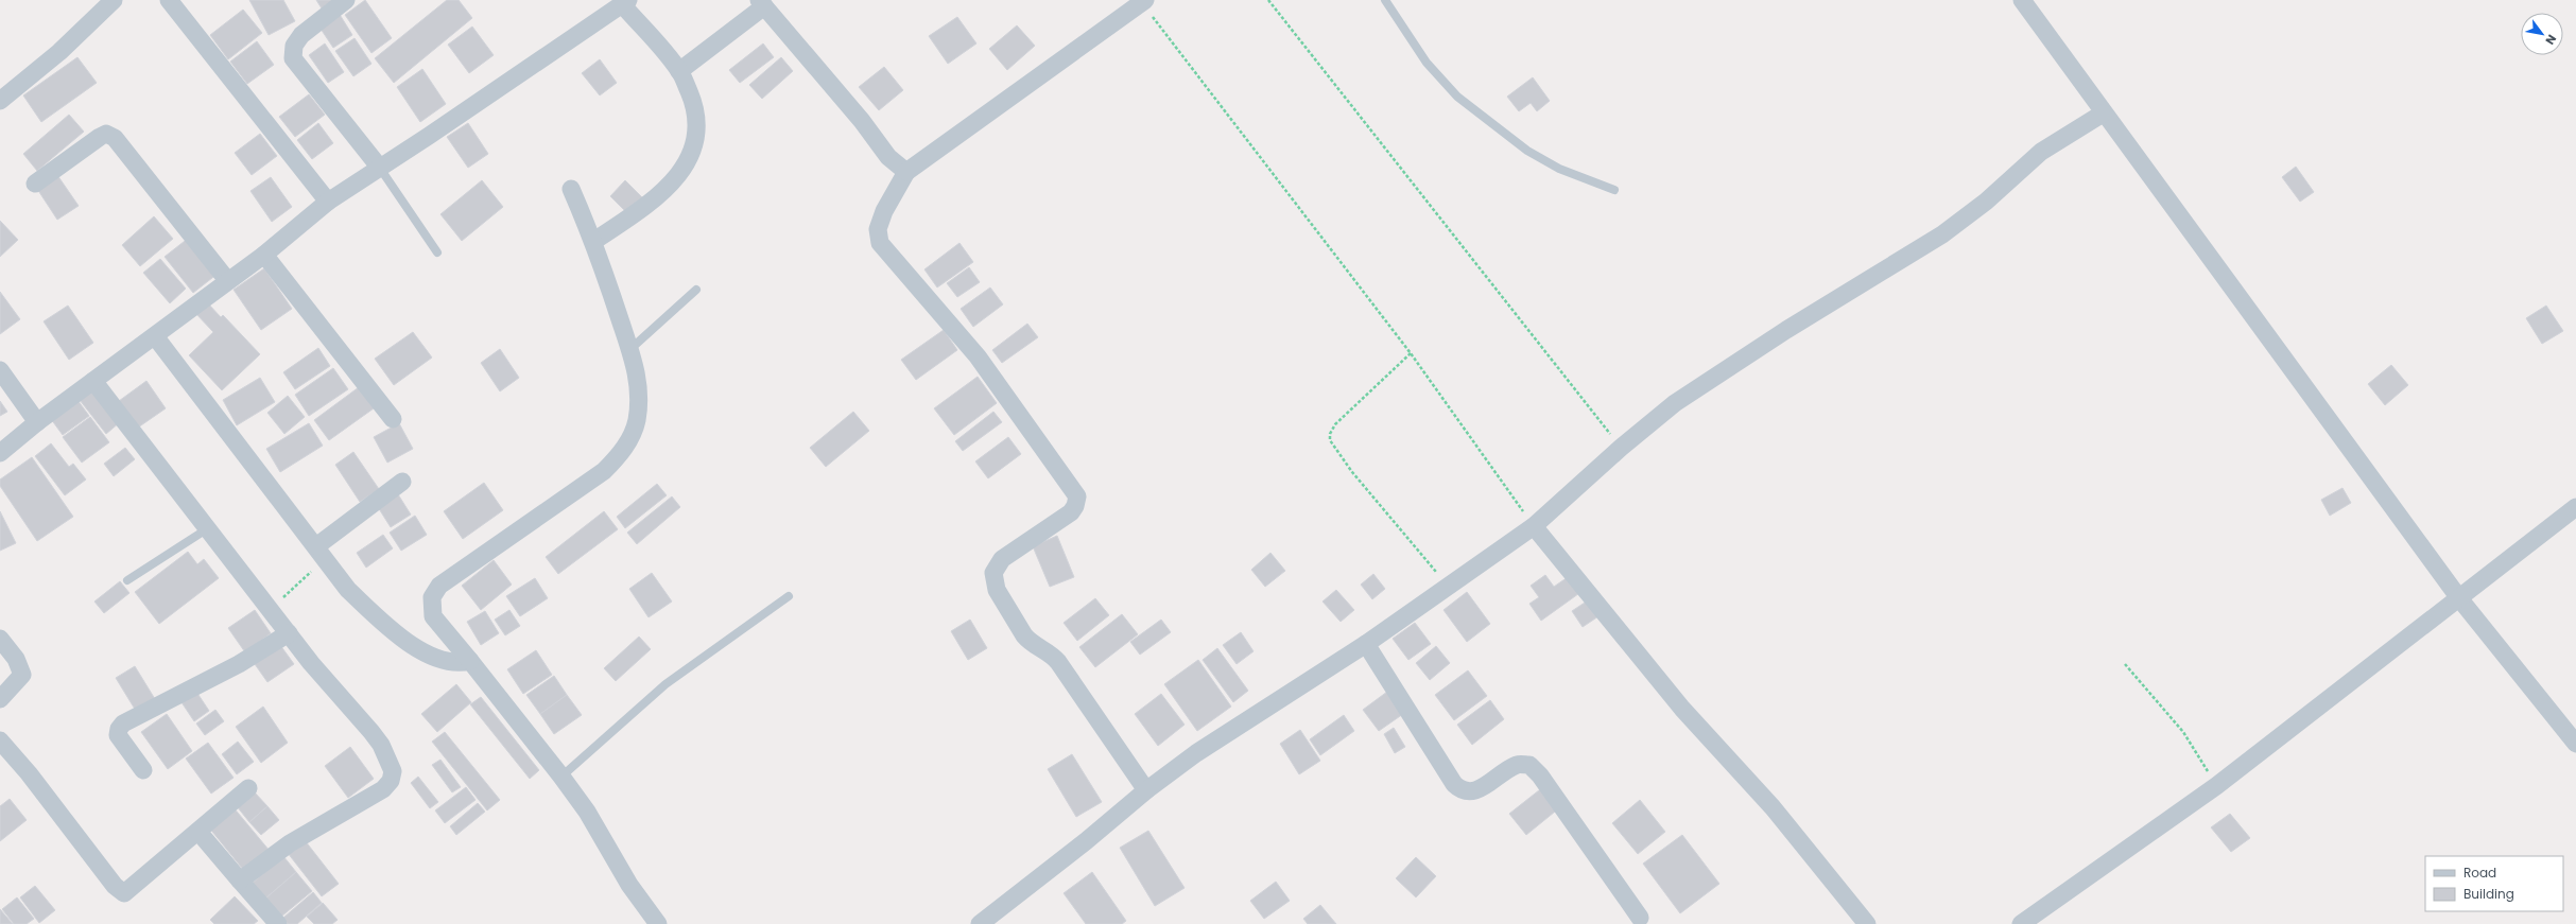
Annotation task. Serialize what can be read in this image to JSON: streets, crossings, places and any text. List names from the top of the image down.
{
  "legend": ["Road", "Building"],
  "north": "bottom right"
}
